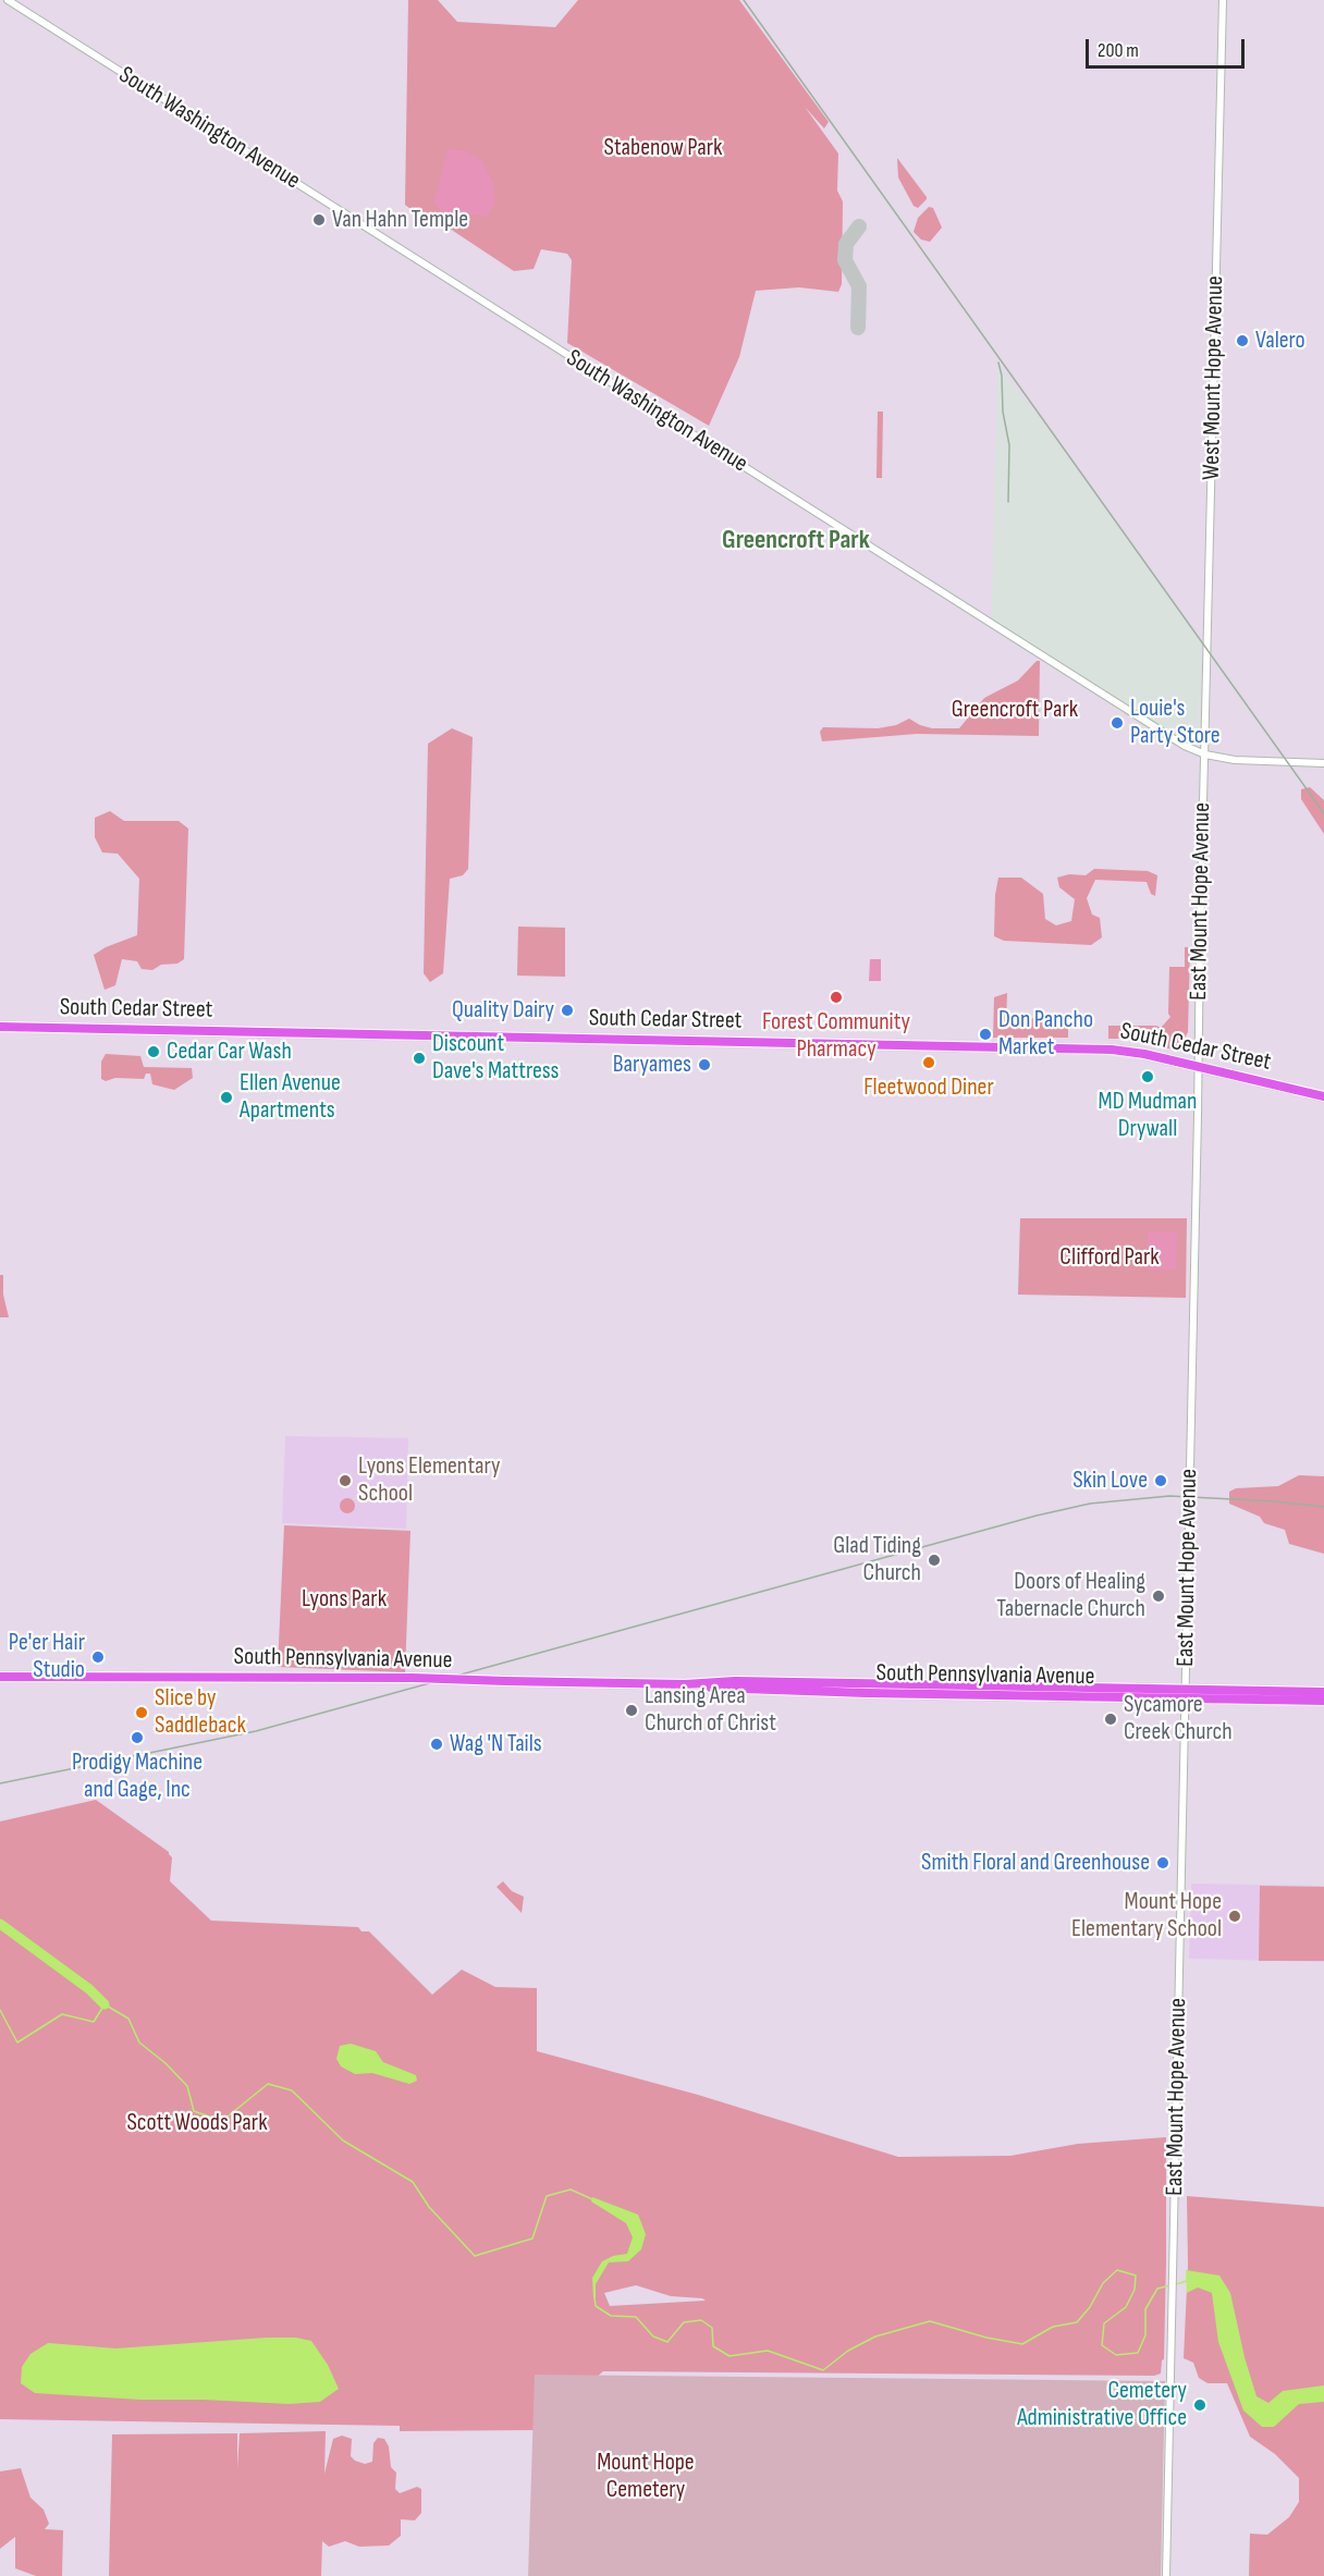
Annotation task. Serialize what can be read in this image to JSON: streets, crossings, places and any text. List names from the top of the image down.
{
  "streets": {
    "main road": ["South Cedar Street", "South Pennsylvania Avenue"],
    "street": ["South Washington Avenue", "West Mount Hope Avenue", "East Mount Hope Avenue"]
  },
  "crossings": [
    ["South Washington Avenue", "West Mount Hope Avenue"],
    ["South Washington Avenue", "East Mount Hope Avenue"],
    ["West Mount Hope Avenue", "East Mount Hope Avenue"],
    ["East Mount Hope Avenue", "South Cedar Street"],
    ["East Mount Hope Avenue", "South Pennsylvania Avenue"]
  ],
  "districts": ["Greencroft Park"],
  "parks": [
    "Stabenow Park",
    "Greencroft Park",
    "Clifford Park",
    "Lyons Park",
    "Scott Woods Park",
    "Mount Hope Cemetery"
  ],
  "places": [
    "Van Hahn Temple",
    "Valero",
    "Louie's Party Store",
    "Forest Community Pharmacy",
    "Quality Dairy",
    "Don Pancho Market",
    "Cedar Car Wash",
    "Discount Dave's Mattress",
    "Fleetwood Diner",
    "Baryames",
    "MD Mudman Drywall",
    "Ellen Avenue Apartments",
    "Lyons Elementary School",
    "Skin Love",
    "Glad Tiding Church",
    "Doors of Healing Tabernacle Church",
    "Pe'er Hair Studio",
    "Lansing Area Church of Christ",
    "Slice by Saddleback",
    "Sycamore Creek Church",
    "Prodigy Machine and Gage, Inc",
    "Wag 'N Tails",
    "Smith Floral and Greenhouse",
    "Mount Hope Elementary School",
    "Cemetery Administrative Office"
  ],
  "scale_bar": "200 m"
}
